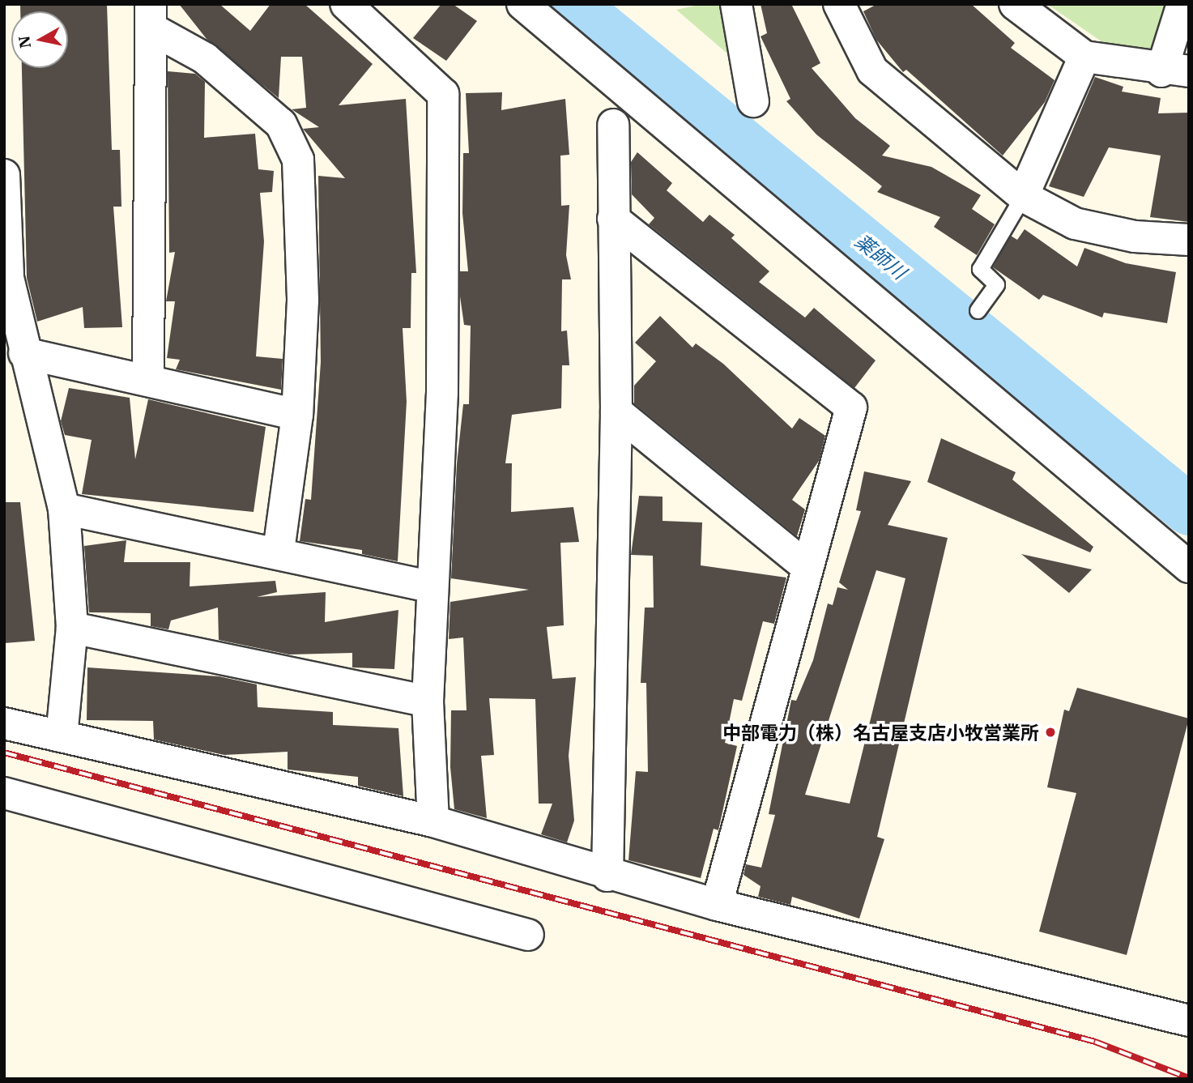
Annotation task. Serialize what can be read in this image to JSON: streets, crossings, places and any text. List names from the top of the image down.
{
  "water": ["薬師川"],
  "places": ["中部電力（株）名古屋支店小牧営業所"],
  "north": "left"
}
